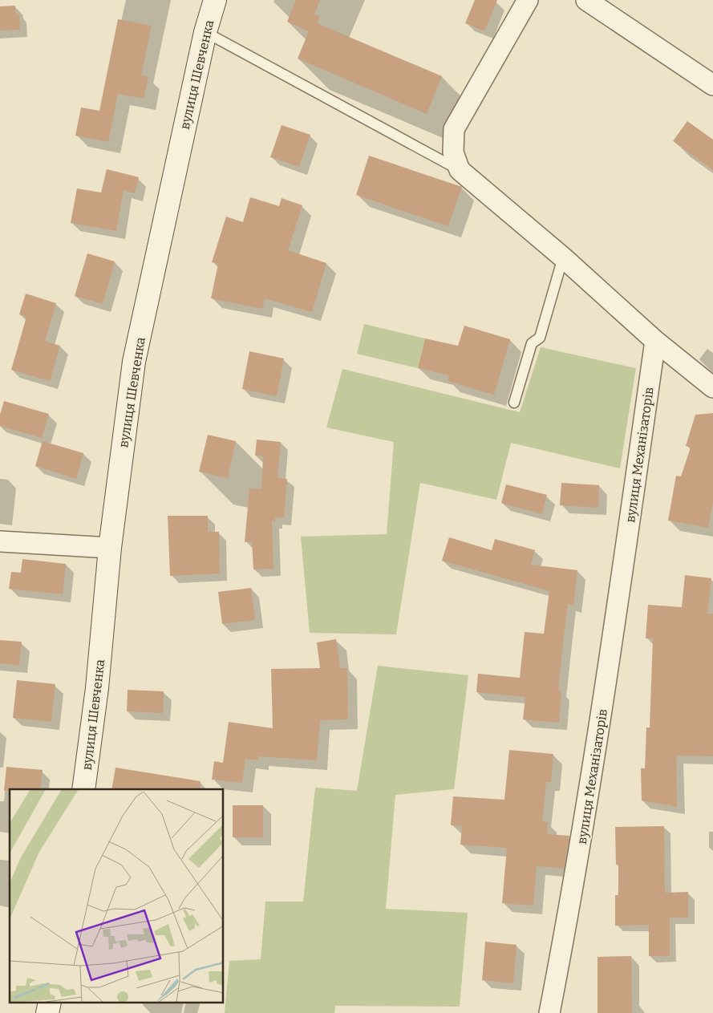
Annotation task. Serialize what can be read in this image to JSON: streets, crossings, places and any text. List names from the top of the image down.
{
  "streets": {
    "main road": ["вулиця Шевченка"],
    "street": ["вулиця Механізаторів"]
  }
}
